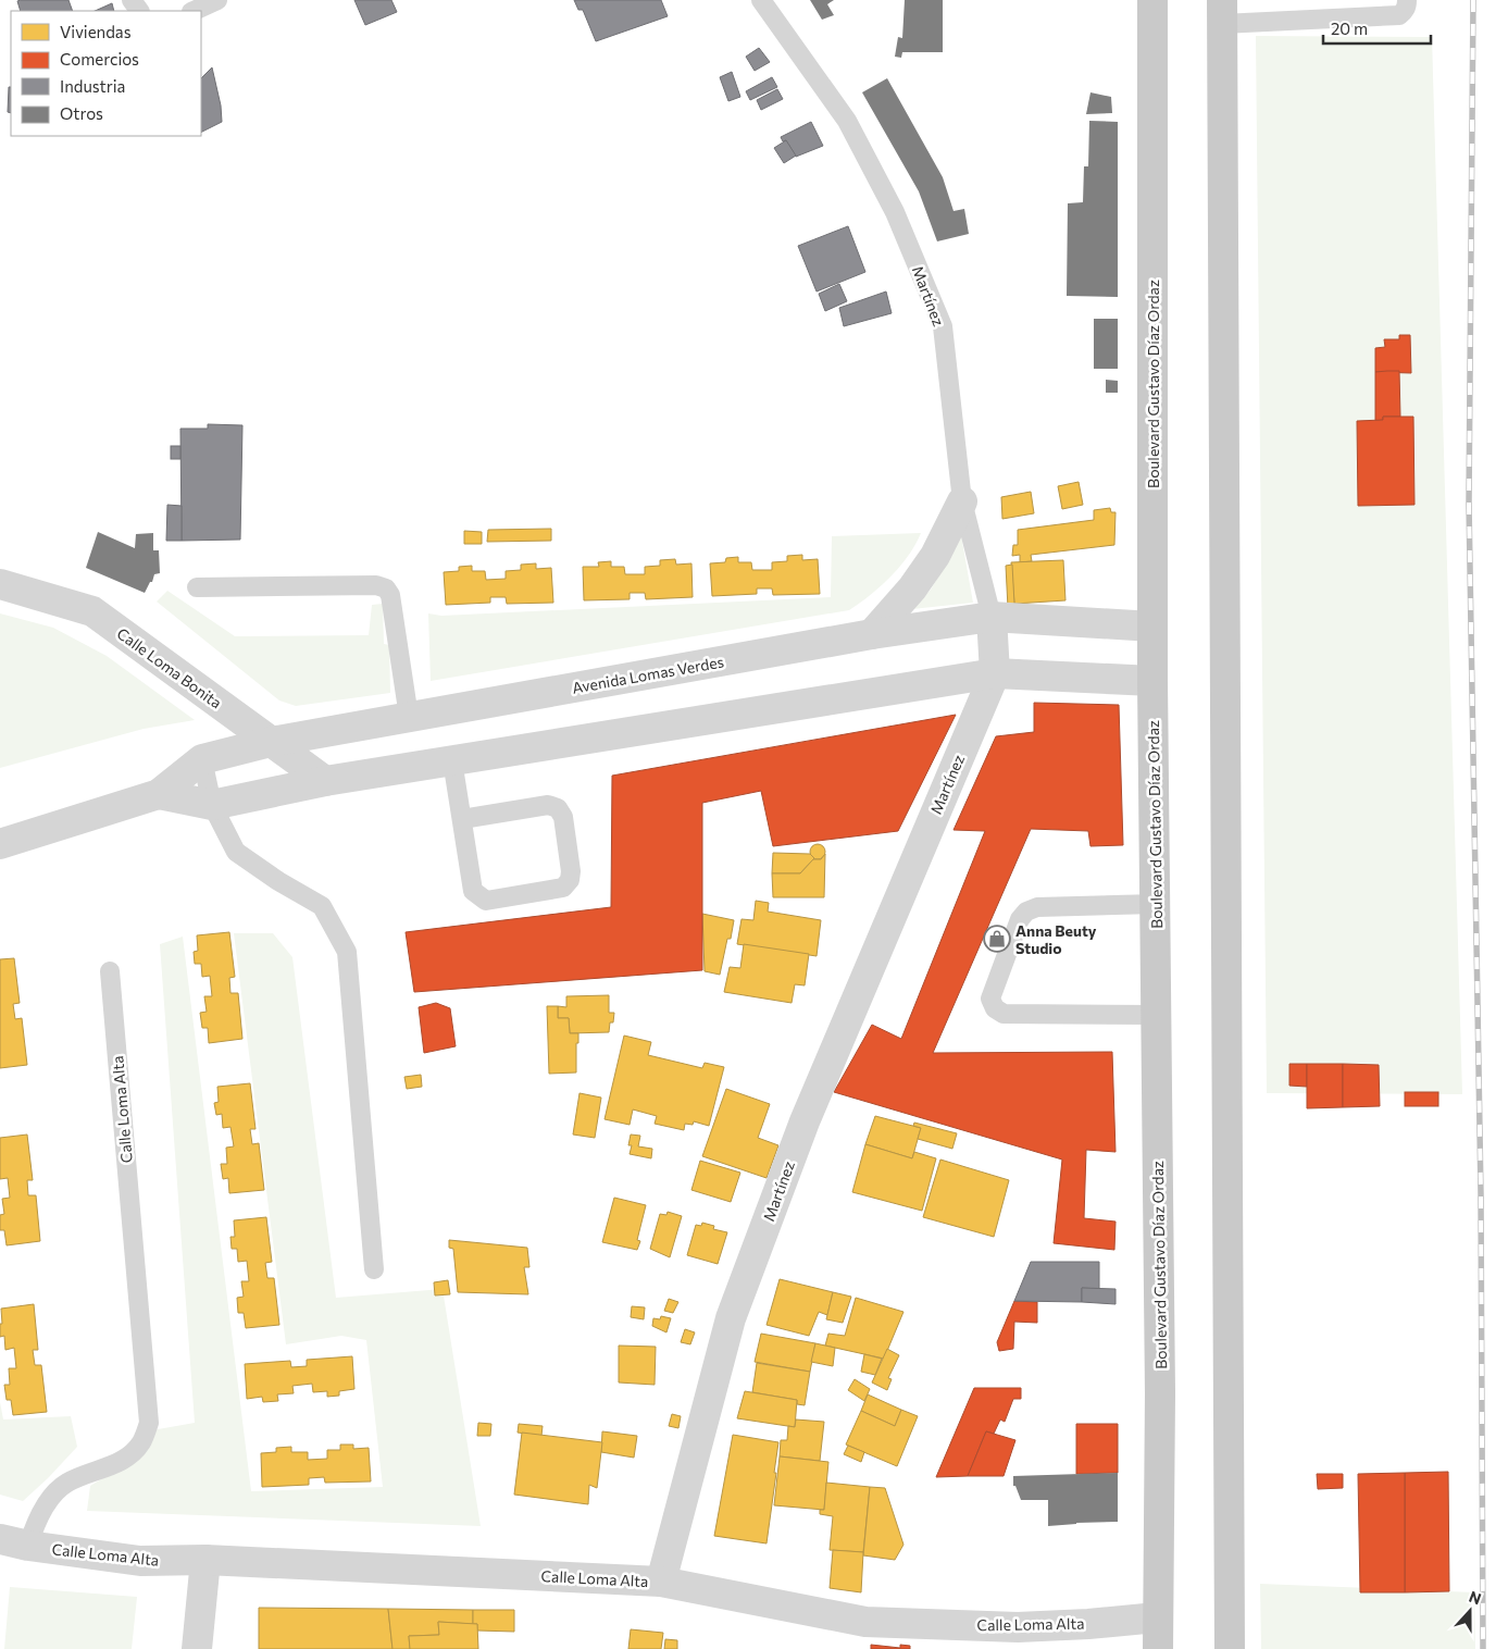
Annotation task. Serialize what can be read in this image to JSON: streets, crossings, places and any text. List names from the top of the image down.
{
  "streets": {
    "main road": ["Boulevard Gustavo Díaz Ordaz"],
    "street": [
      "Martínez",
      "Calle Loma Bonita",
      "Avenida Lomas Verdes",
      "Calle Loma Alta"
    ]
  },
  "crossings": [
    ["Martínez", "Avenida Lomas Verdes"],
    ["Martínez", "Calle Loma Alta"],
    ["Boulevard Gustavo Díaz Ordaz", "Avenida Lomas Verdes"],
    ["Boulevard Gustavo Díaz Ordaz", "Calle Loma Alta"],
    ["Calle Loma Bonita", "Avenida Lomas Verdes"]
  ],
  "places": {
    "shop": ["Anna Beuty Studio"]
  },
  "legend": [
    "Viviendas",
    "Comercios",
    "Industria",
    "Otros"
  ],
  "scale_bar": "20 m",
  "north": "top"
}
